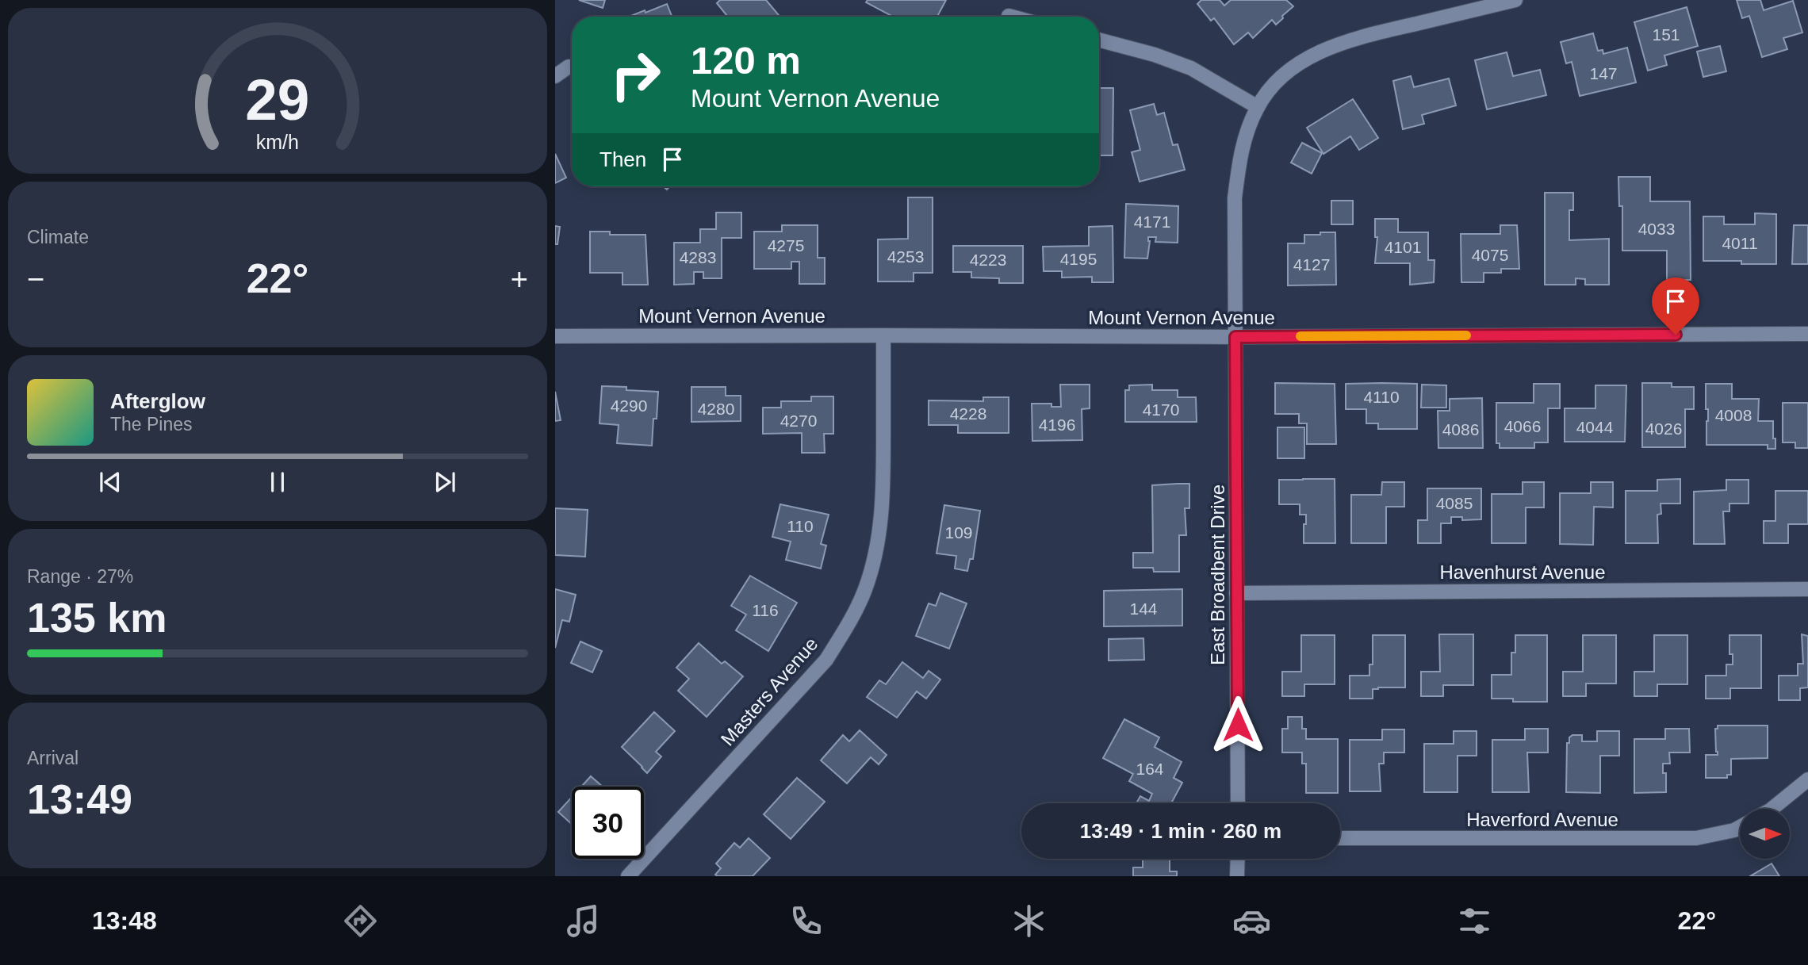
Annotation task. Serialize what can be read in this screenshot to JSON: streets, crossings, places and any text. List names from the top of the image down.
{
  "streets": {
    "street": [
      "Mount Vernon Avenue",
      "Havenhurst Avenue",
      "East Broadbent Drive",
      "Masters Avenue",
      "Haverford Avenue"
    ]
  },
  "crossings": [
    ["Mount Vernon Avenue", "East Broadbent Drive"],
    ["Mount Vernon Avenue", "Masters Avenue"],
    ["Havenhurst Avenue", "East Broadbent Drive"]
  ],
  "house_numbers": [
    "151",
    "147",
    "4171",
    "4033",
    "4011",
    "4275",
    "4101",
    "4075",
    "4253",
    "4283",
    "4195",
    "4223",
    "4127",
    "4110",
    "4290",
    "4280",
    "4170",
    "4228",
    "4008",
    "4270",
    "4196",
    "4066",
    "4044",
    "4026",
    "4086",
    "4085",
    "110",
    "109",
    "144",
    "116",
    "164"
  ],
  "north": "right",
  "page": {
    "turn": ["120 m", "Mount Vernon Avenue"],
    "then": "Then",
    "tile": [
      "Climate",
      ["Range · 27%", "135 km"],
      ["Arrival", "13:49"]
    ],
    "heat": ["−", "22°", "+"],
    "song": ["Afterglow", "The Pines"],
    "limit": "30",
    "trip": "13:49 · 1 min · 260 m",
    "tabs": ["13:48", "22°"],
    "gauge": ["29", "km/h"]
  }
}
